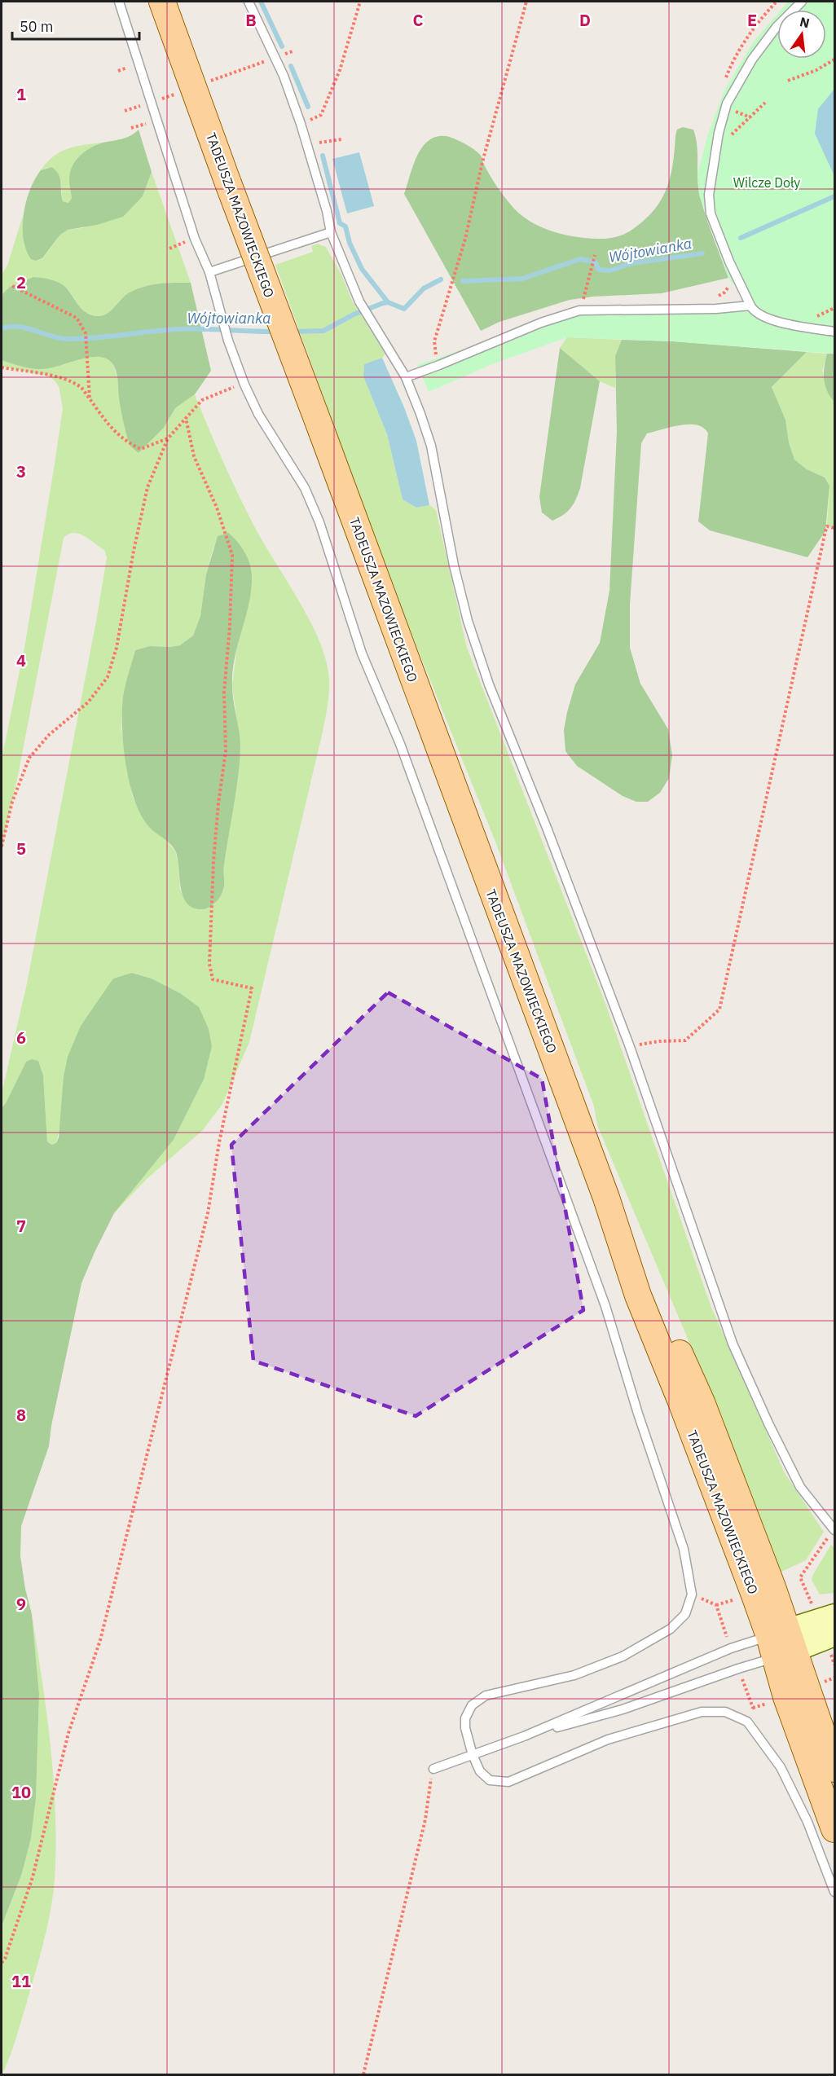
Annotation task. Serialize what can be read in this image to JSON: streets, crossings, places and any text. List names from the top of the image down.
{
  "streets": {
    "main road": ["TADEUSZA MAZOWIECKIEGO"]
  },
  "water": ["Wójtowianka"],
  "parks": ["Wilcze Doły"],
  "scale_bar": "50 m",
  "north": "top",
  "grid": {
    "columns": [
      "B",
      "C",
      "D",
      "E"
    ],
    "rows": [
      "1",
      "2",
      "3",
      "4",
      "5",
      "6",
      "7",
      "8",
      "9",
      "10",
      "11"
    ]
  }
}
